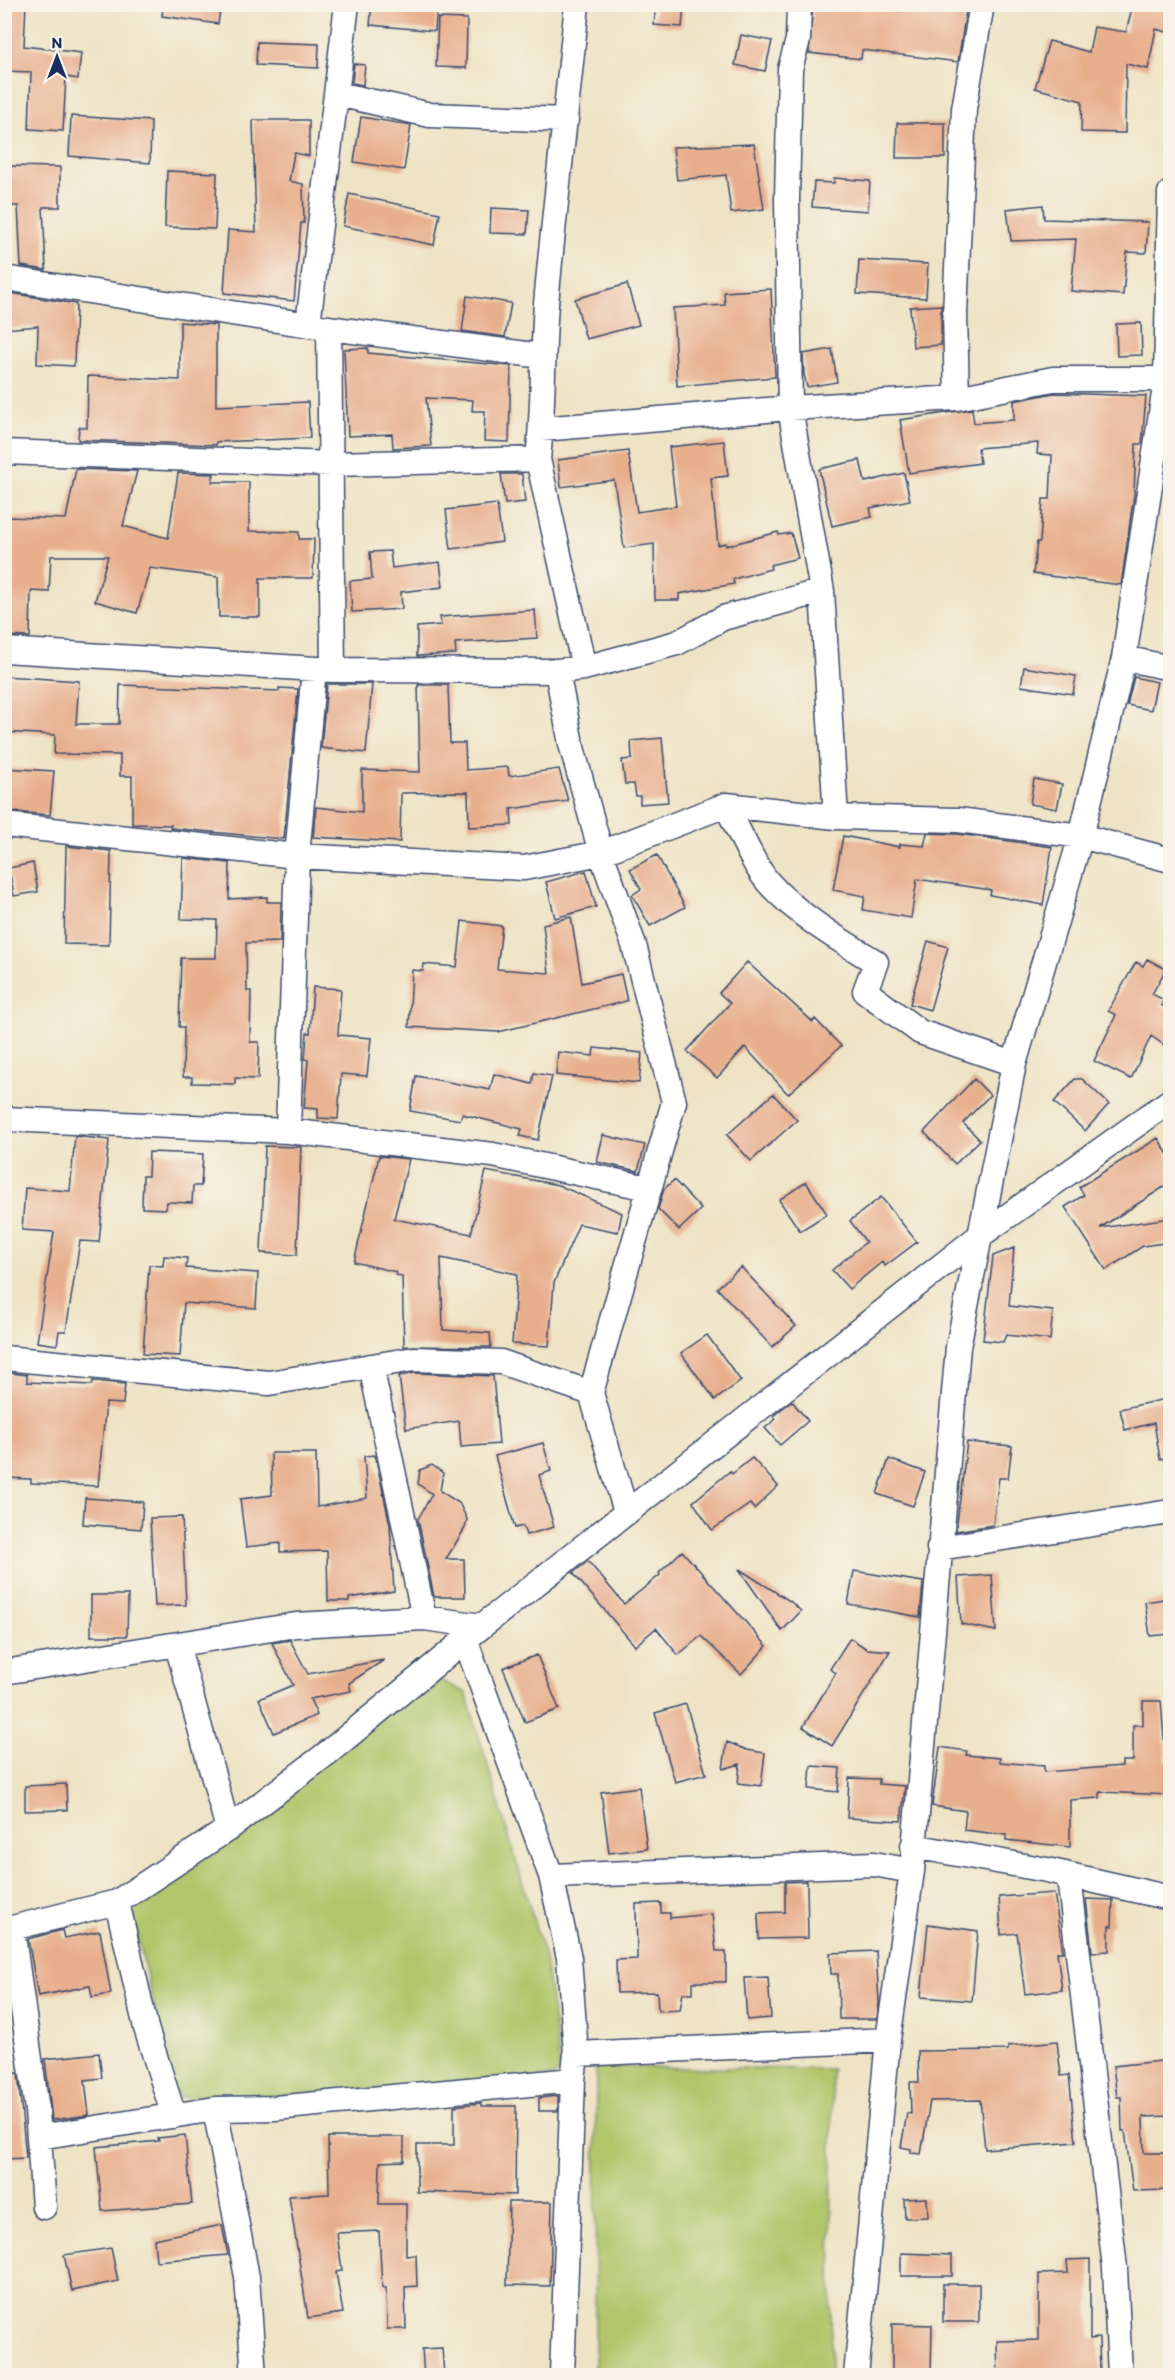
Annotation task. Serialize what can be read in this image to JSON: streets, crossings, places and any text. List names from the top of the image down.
{
  "north": "top"
}
